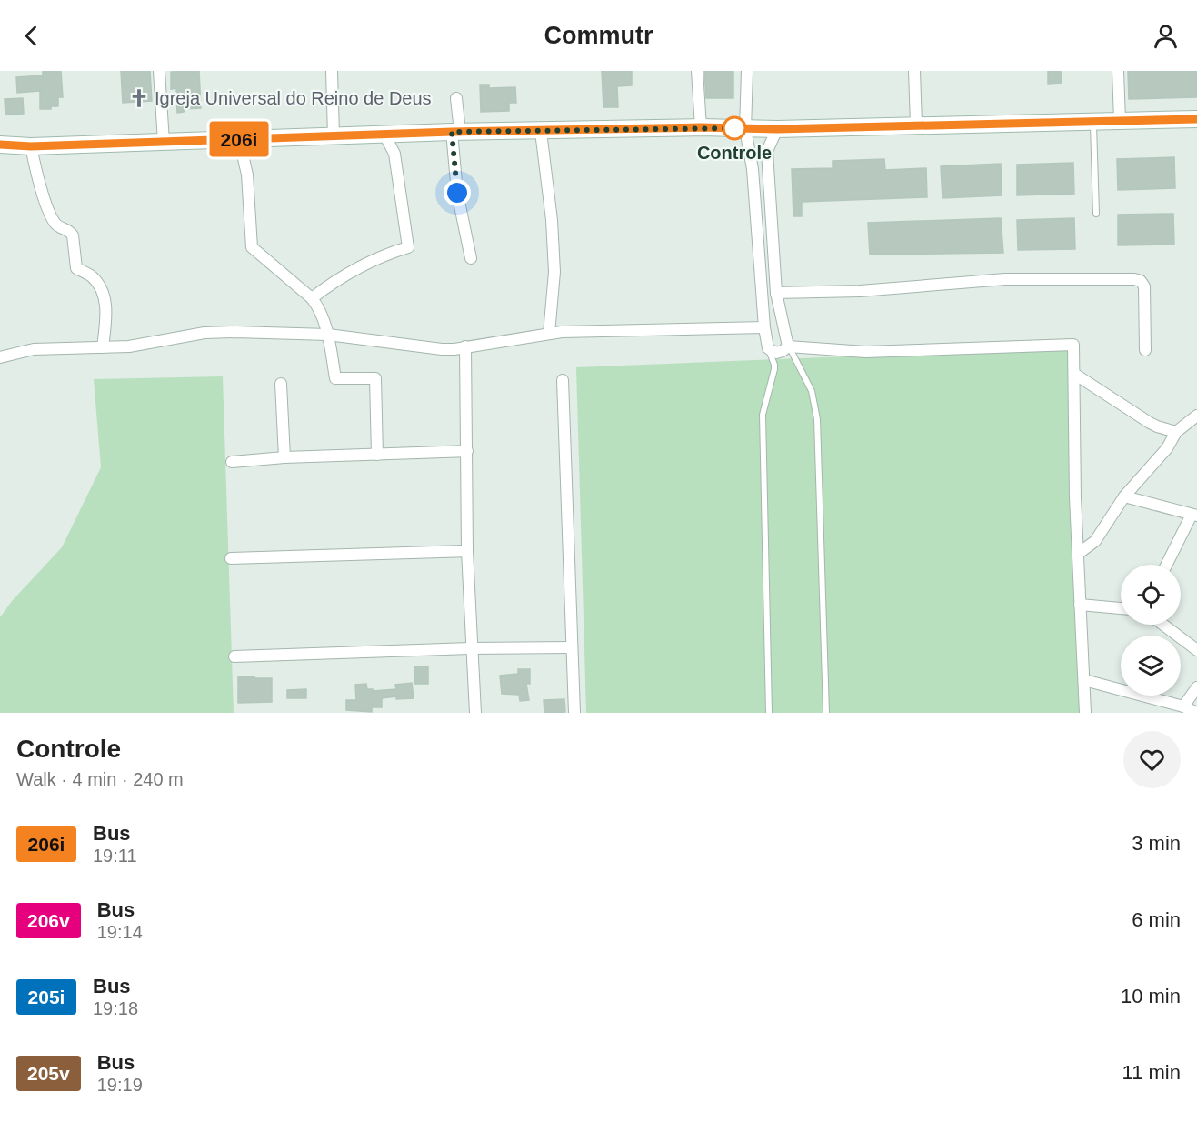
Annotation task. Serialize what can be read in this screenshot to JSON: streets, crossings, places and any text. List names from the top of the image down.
{
  "places": {
    "church": ["Igreja Universal do Reino de Deus"],
    "other": ["Controle"]
  },
  "lines": ["bus line 206i"],
  "page": {
    "header": "Commutr",
    "on_map": "206i",
    "heading": ["Controle", "Walk · 4 min · 240 m"],
    "list": [
      {
        "mark": "206i",
        "name": "Bus",
        "note": "19:11",
        "value": "3 min"
      },
      {
        "mark": "206v",
        "name": "Bus",
        "note": "19:14",
        "value": "6 min"
      },
      {
        "mark": "205i",
        "name": "Bus",
        "note": "19:18",
        "value": "10 min"
      },
      {
        "mark": "205v",
        "name": "Bus",
        "note": "19:19",
        "value": "11 min"
      }
    ]
  }
}
